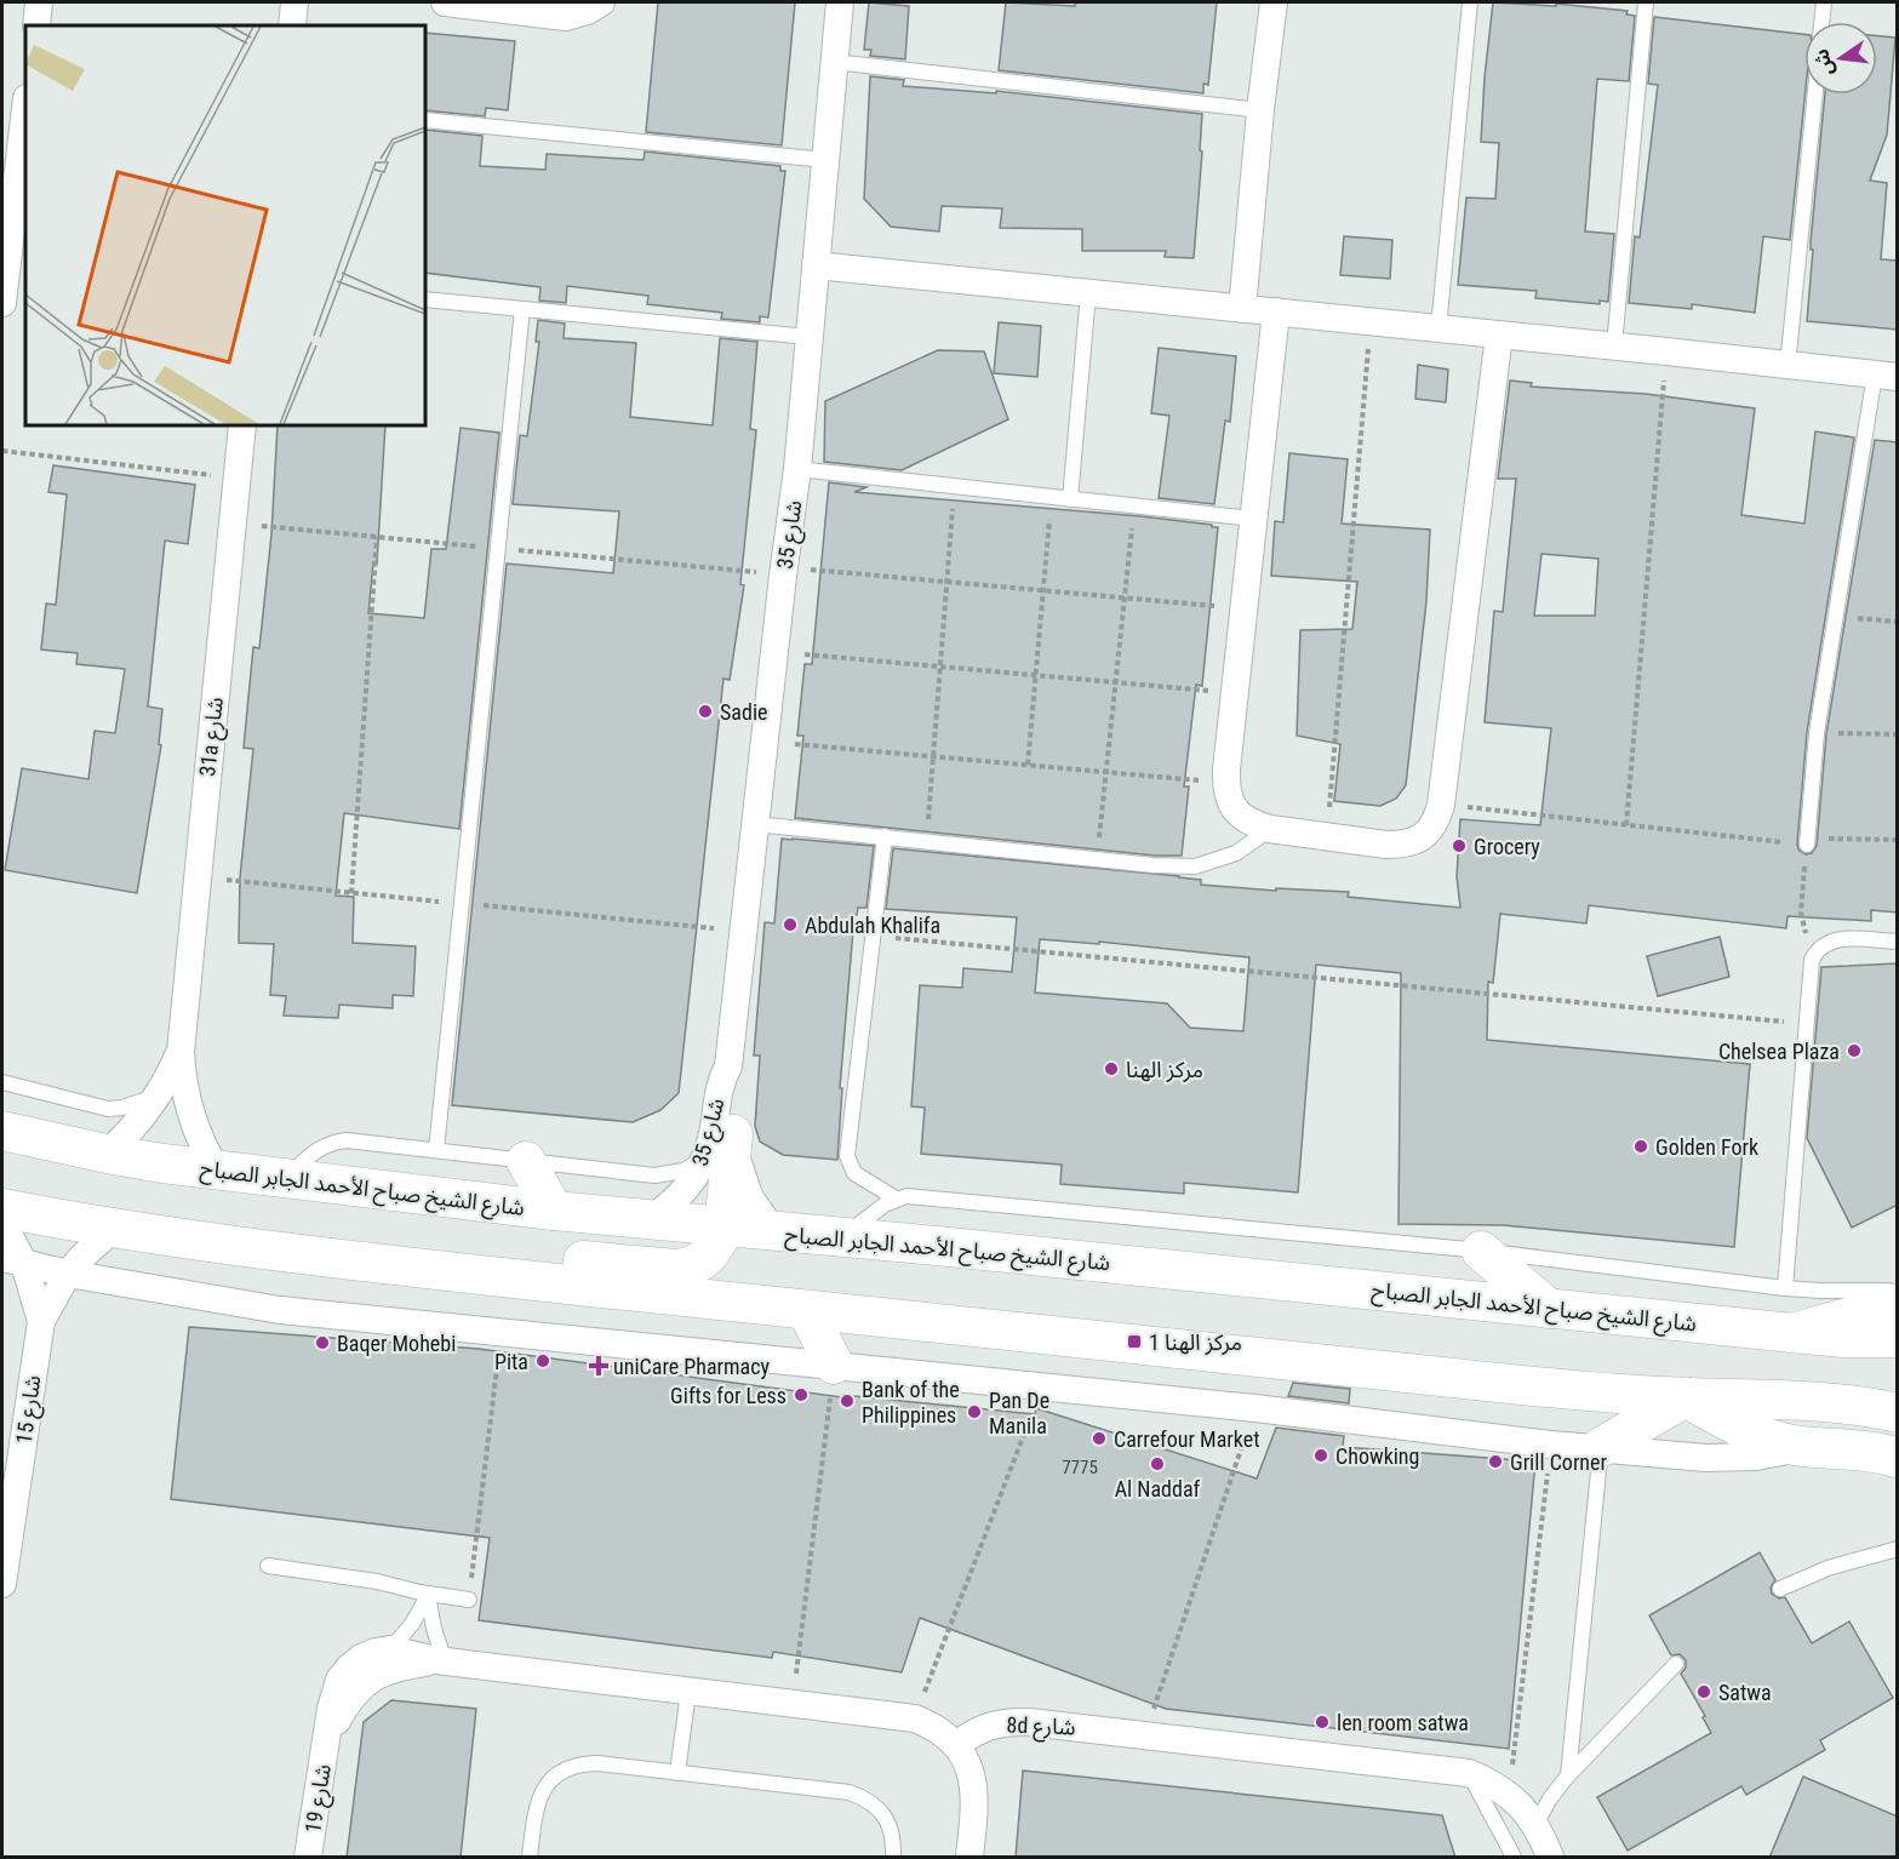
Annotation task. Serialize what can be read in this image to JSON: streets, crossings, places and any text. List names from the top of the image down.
{
  "streets": {
    "main road": ["شارع الشيخ صباح الأحمد الجابر الصباح"],
    "street": [
      "شارع 35",
      "31a شارع",
      "شارع 15",
      "8d شارع",
      "شارع 19"
    ]
  },
  "crossings": [
    ["شارع 35", "شارع الشيخ صباح الأحمد الجابر الصباح"],
    ["31a شارع", "شارع الشيخ صباح الأحمد الجابر الصباح"]
  ],
  "places": {
    "other": [
      "Sadie",
      "Grocery",
      "Abdulah Khalifa",
      "Chelsea Plaza",
      "مركز الهنا",
      "Golden Fork",
      "Baqer Mohebi",
      "Pita",
      "Gifts for Less",
      "Bank of the Philippines",
      "Pan De Manila",
      "Carrefour Market",
      "Chowking",
      "Grill Corner",
      "Al Naddaf",
      "Satwa",
      "len room satwa"
    ],
    "transit": ["مركز الهنا 1"],
    "health": ["uniCare Pharmacy"]
  },
  "house_numbers": ["7775"],
  "north": "left"
}
